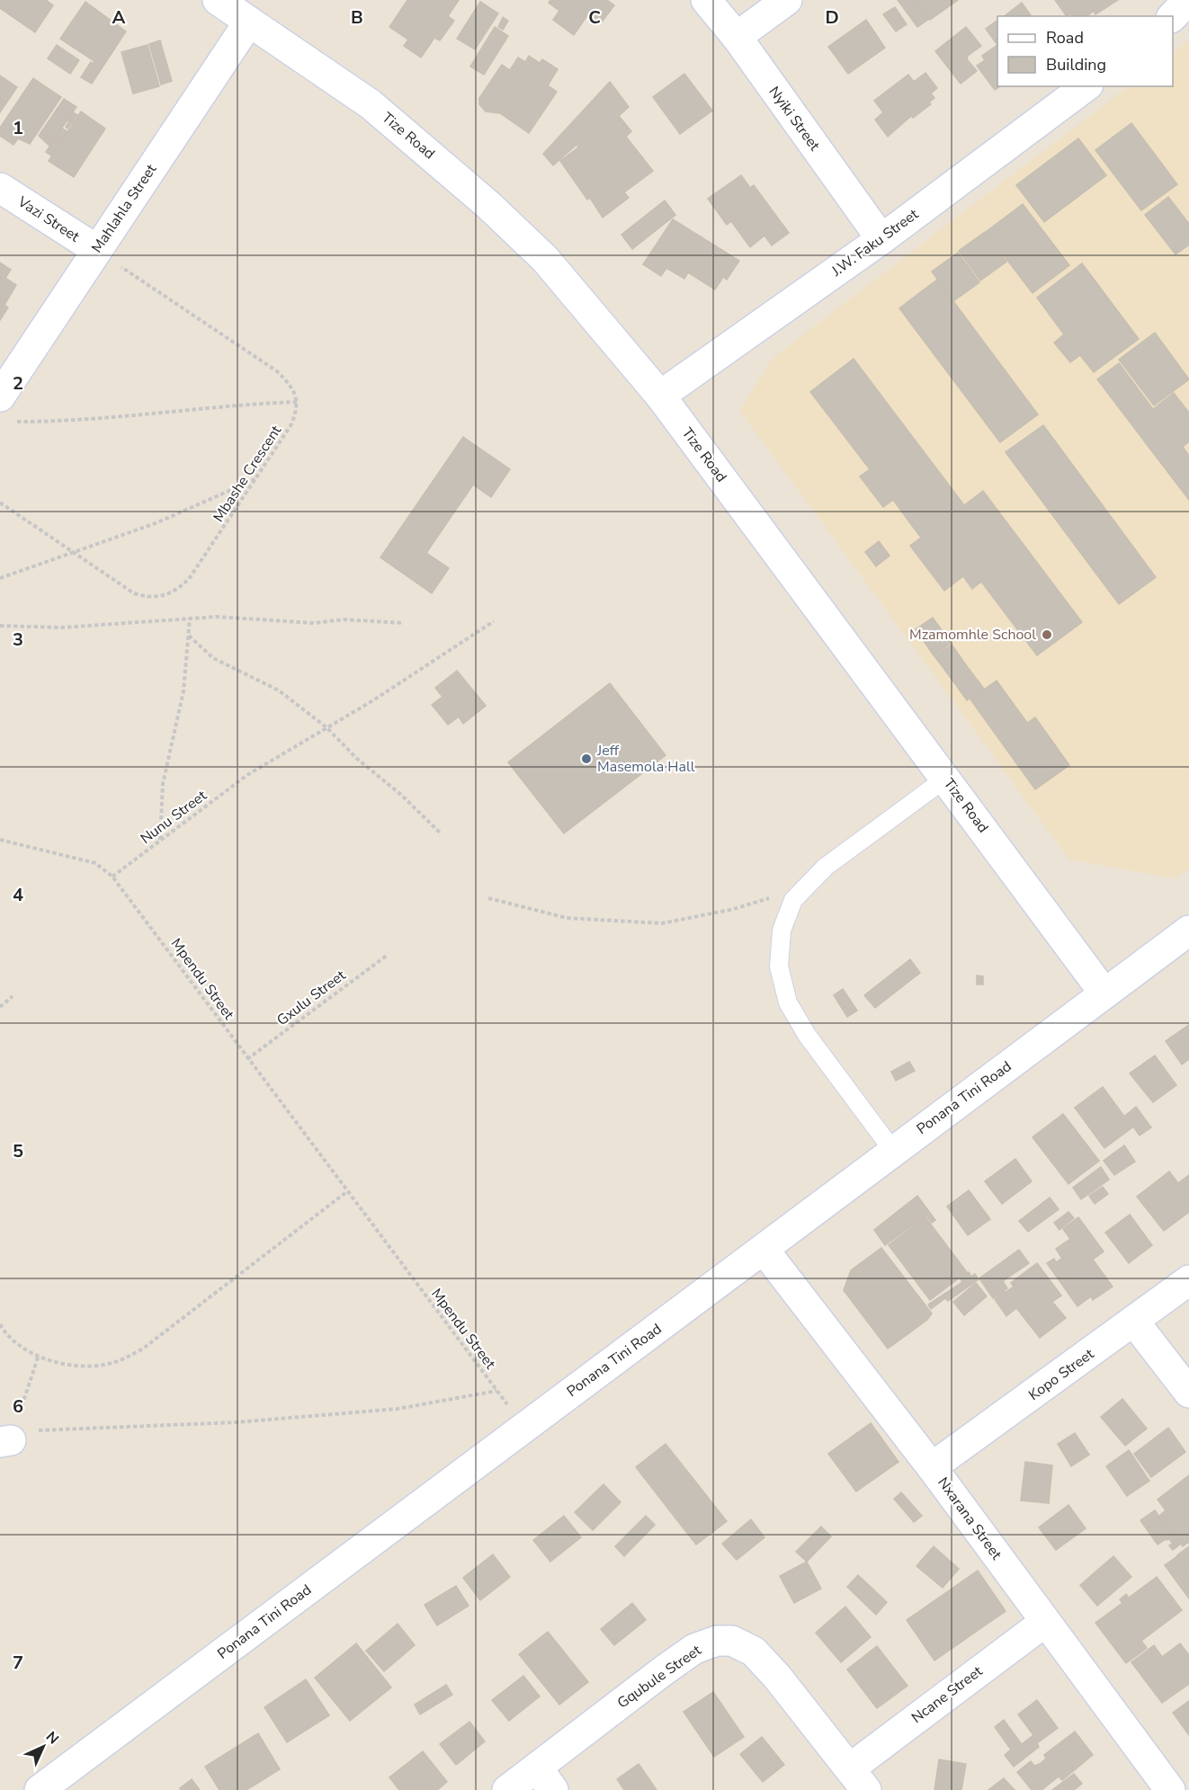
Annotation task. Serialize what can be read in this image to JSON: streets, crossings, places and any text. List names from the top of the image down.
{
  "streets": {
    "street": [
      "Nyiki Street",
      "Tize Road",
      "Mahlahla Street",
      "Vazi Street",
      "J.W. Faku Street",
      "Ponana Tini Road",
      "Kopo Street",
      "Nxarana Street",
      "Gqubule Street",
      "Ncane Street"
    ],
    "path": [
      "Mbashe Crescent",
      "Nunu Street",
      "Mpendu Street",
      "Gxulu Street"
    ]
  },
  "crossings": [
    ["Nyiki Street", "J.W. Faku Street"],
    ["Tize Road", "Mahlahla Street"],
    ["Tize Road", "J.W. Faku Street"],
    ["Tize Road", "Ponana Tini Road"],
    ["Mahlahla Street", "Vazi Street"],
    ["Nunu Street", "Mpendu Street"],
    ["Mpendu Street", "Gxulu Street"],
    ["Mpendu Street", "Ponana Tini Road"],
    ["Ponana Tini Road", "Nxarana Street"],
    ["Kopo Street", "Nxarana Street"],
    ["Nxarana Street", "Ncane Street"],
    ["Gqubule Street", "Ncane Street"]
  ],
  "places": ["Mzamomhle School", "Jeff Masemola Hall"],
  "legend": ["Road", "Building"],
  "north": "top right",
  "grid": {
    "columns": [
      "A",
      "B",
      "C",
      "D"
    ],
    "rows": [
      "1",
      "2",
      "3",
      "4",
      "5",
      "6",
      "7"
    ]
  }
}
